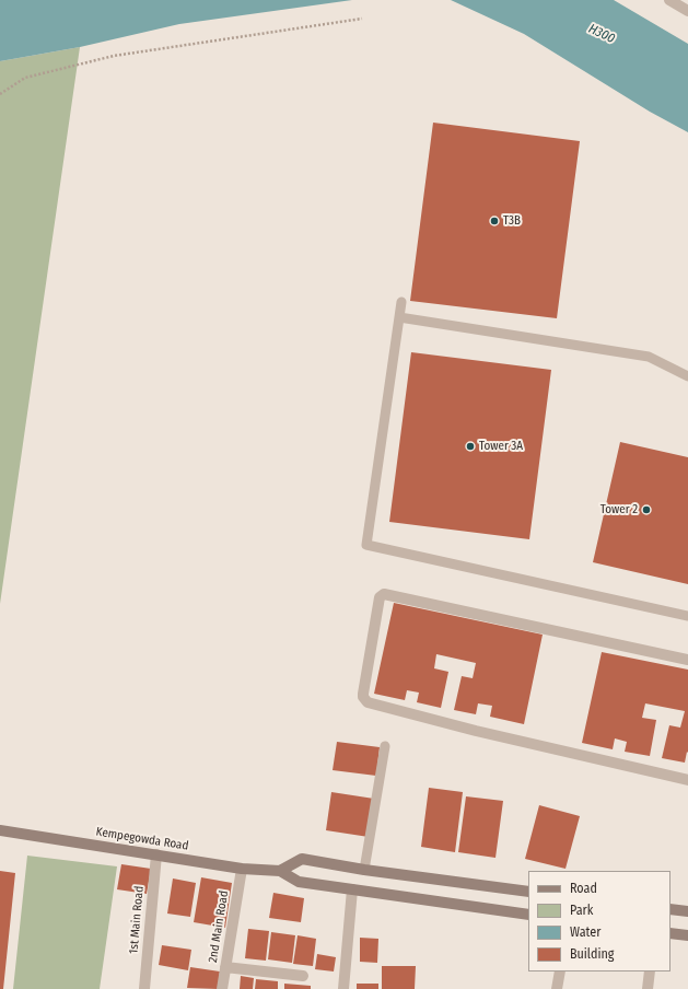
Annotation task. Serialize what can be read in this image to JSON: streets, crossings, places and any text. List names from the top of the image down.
{
  "streets": {
    "street": ["Kempegowda Road", "1st Main Road", "2nd Main Road"]
  },
  "crossings": [
    ["Kempegowda Road", "1st Main Road"],
    ["Kempegowda Road", "2nd Main Road"]
  ],
  "water": ["H300"],
  "places": ["T3B", "Tower 3A", "Tower 2"],
  "legend": [
    "Road",
    "Park",
    "Water",
    "Building"
  ]
}
